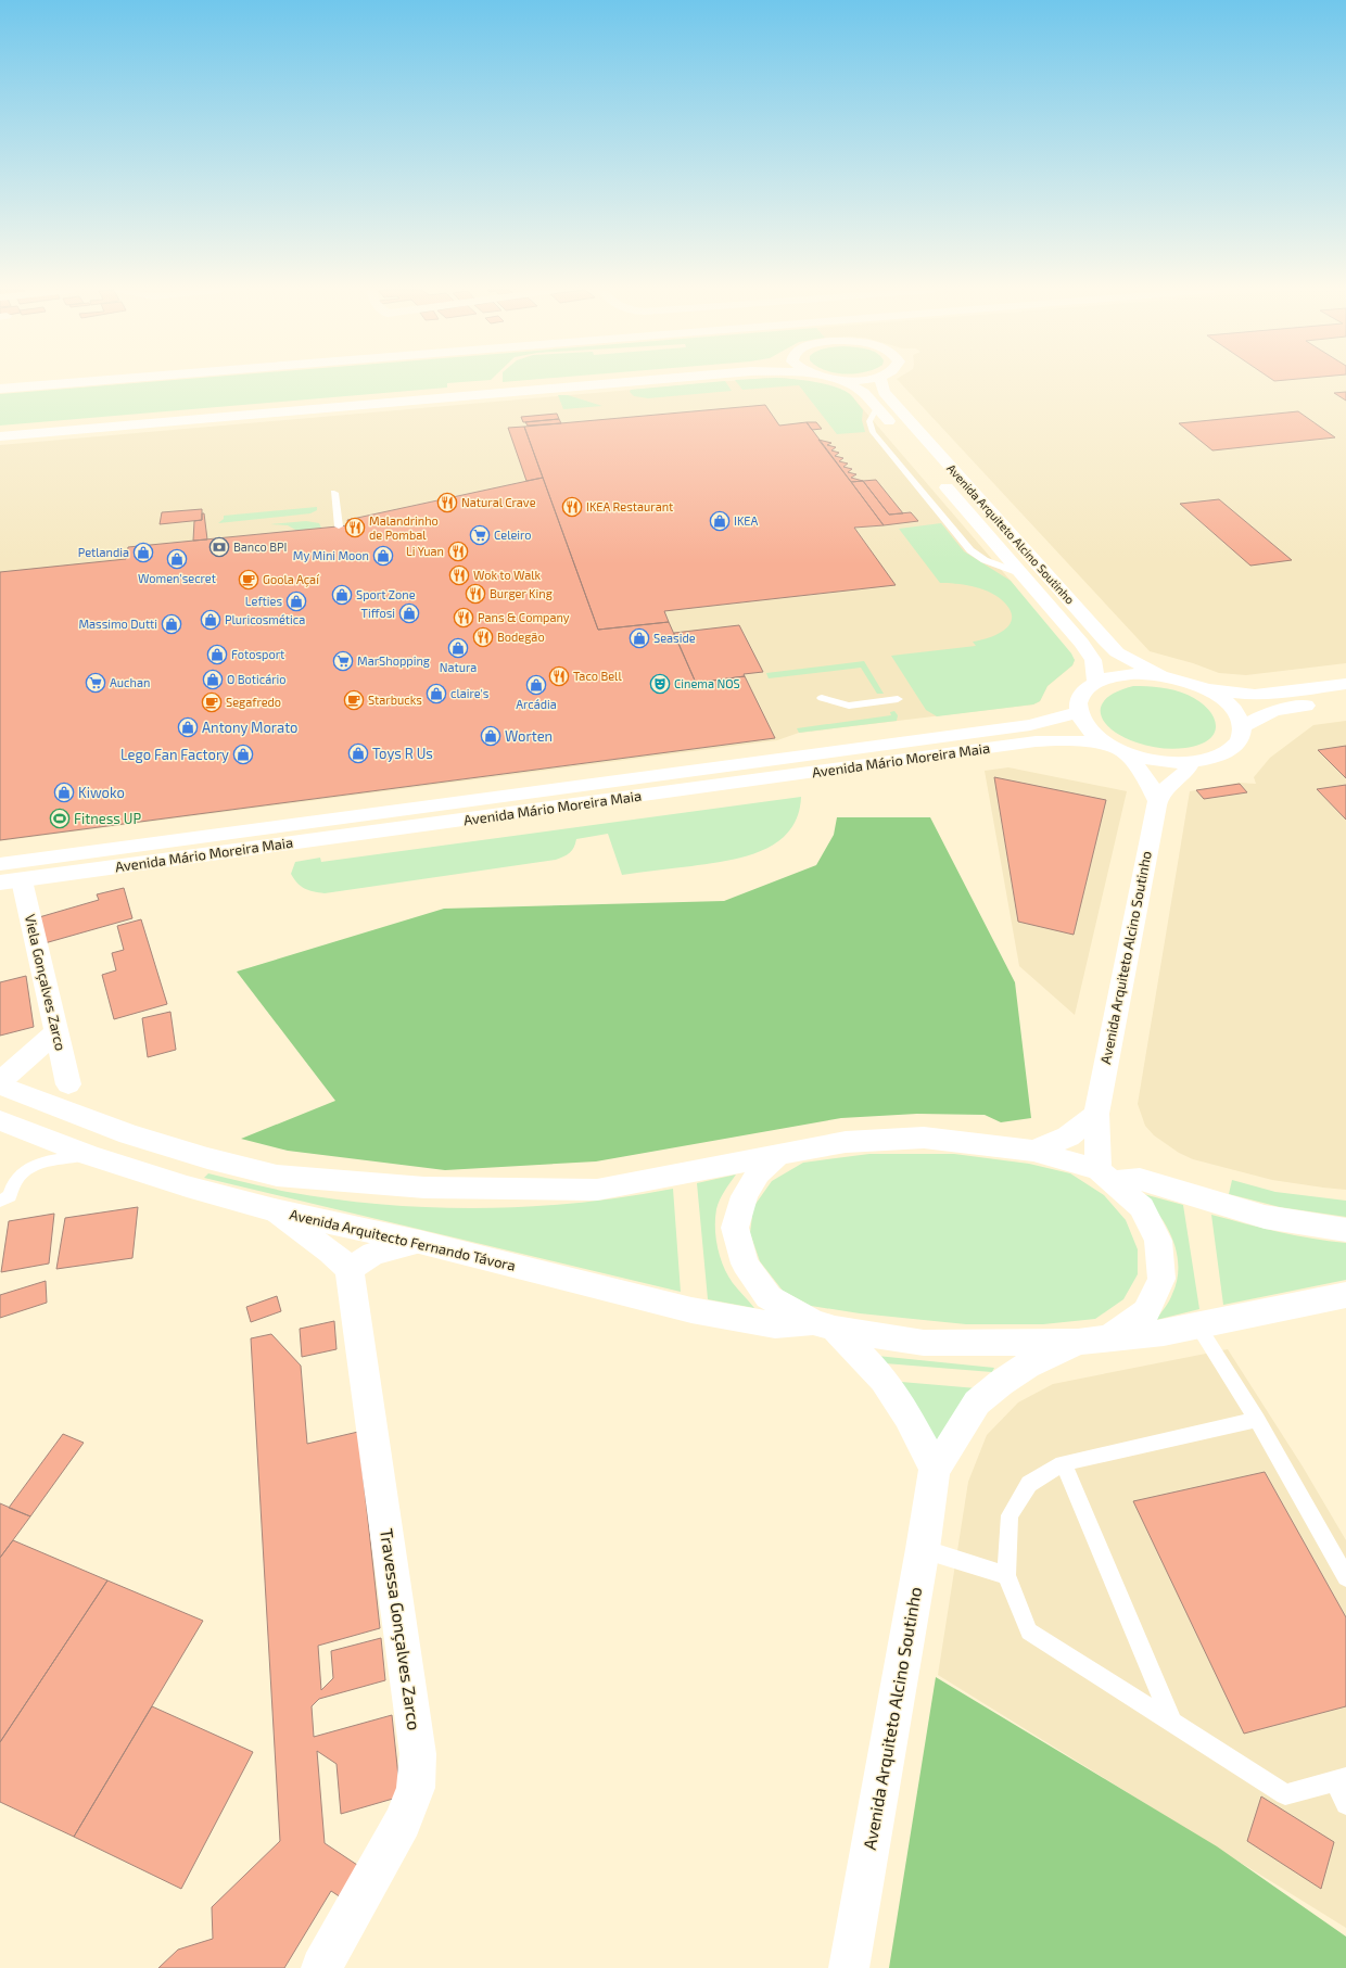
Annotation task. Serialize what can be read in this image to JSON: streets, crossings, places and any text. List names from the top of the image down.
{
  "streets": {
    "main road": [
      "Avenida Arquiteto Alcino Soutinho",
      "Avenida Mário Moreira Maia",
      "Viela Gonçalves Zarco",
      "Avenida Arquitecto Fernando Távora",
      "Travessa Gonçalves Zarco"
    ]
  },
  "crossings": [
    ["Avenida Arquiteto Alcino Soutinho", "Avenida Arquitecto Fernando Távora"],
    ["Avenida Mário Moreira Maia", "Viela Gonçalves Zarco"]
  ],
  "places": {
    "restaurant": [
      "Natural Crave",
      "IKEA Restaurant",
      "Malandrinho de Pombal",
      "Li Yuan",
      "Wok to Walk",
      "Burger King",
      "Pans & Company",
      "Bodegão",
      "Taco Bell"
    ],
    "shop": [
      "IKEA",
      "Petlandia",
      "My Mini Moon",
      "Women'secret",
      "Sport Zone",
      "Lefties",
      "Tiffosi",
      "Pluricosmética",
      "Massimo Dutti",
      "Seaside",
      "Natura",
      "Fotosport",
      "O Boticário",
      "Arcádia",
      "claire's",
      "Antony Morato",
      "Worten",
      "Toys R Us",
      "Lego Fan Factory",
      "Kiwoko"
    ],
    "supermarket": ["Celeiro", "MarShopping", "Auchan"],
    "bank": ["Banco BPI"],
    "cafe": ["Goola Açaí", "Starbucks", "Segafredo"],
    "theatre": ["Cinema NOS"],
    "sports": ["Fitness UP"]
  }
}
